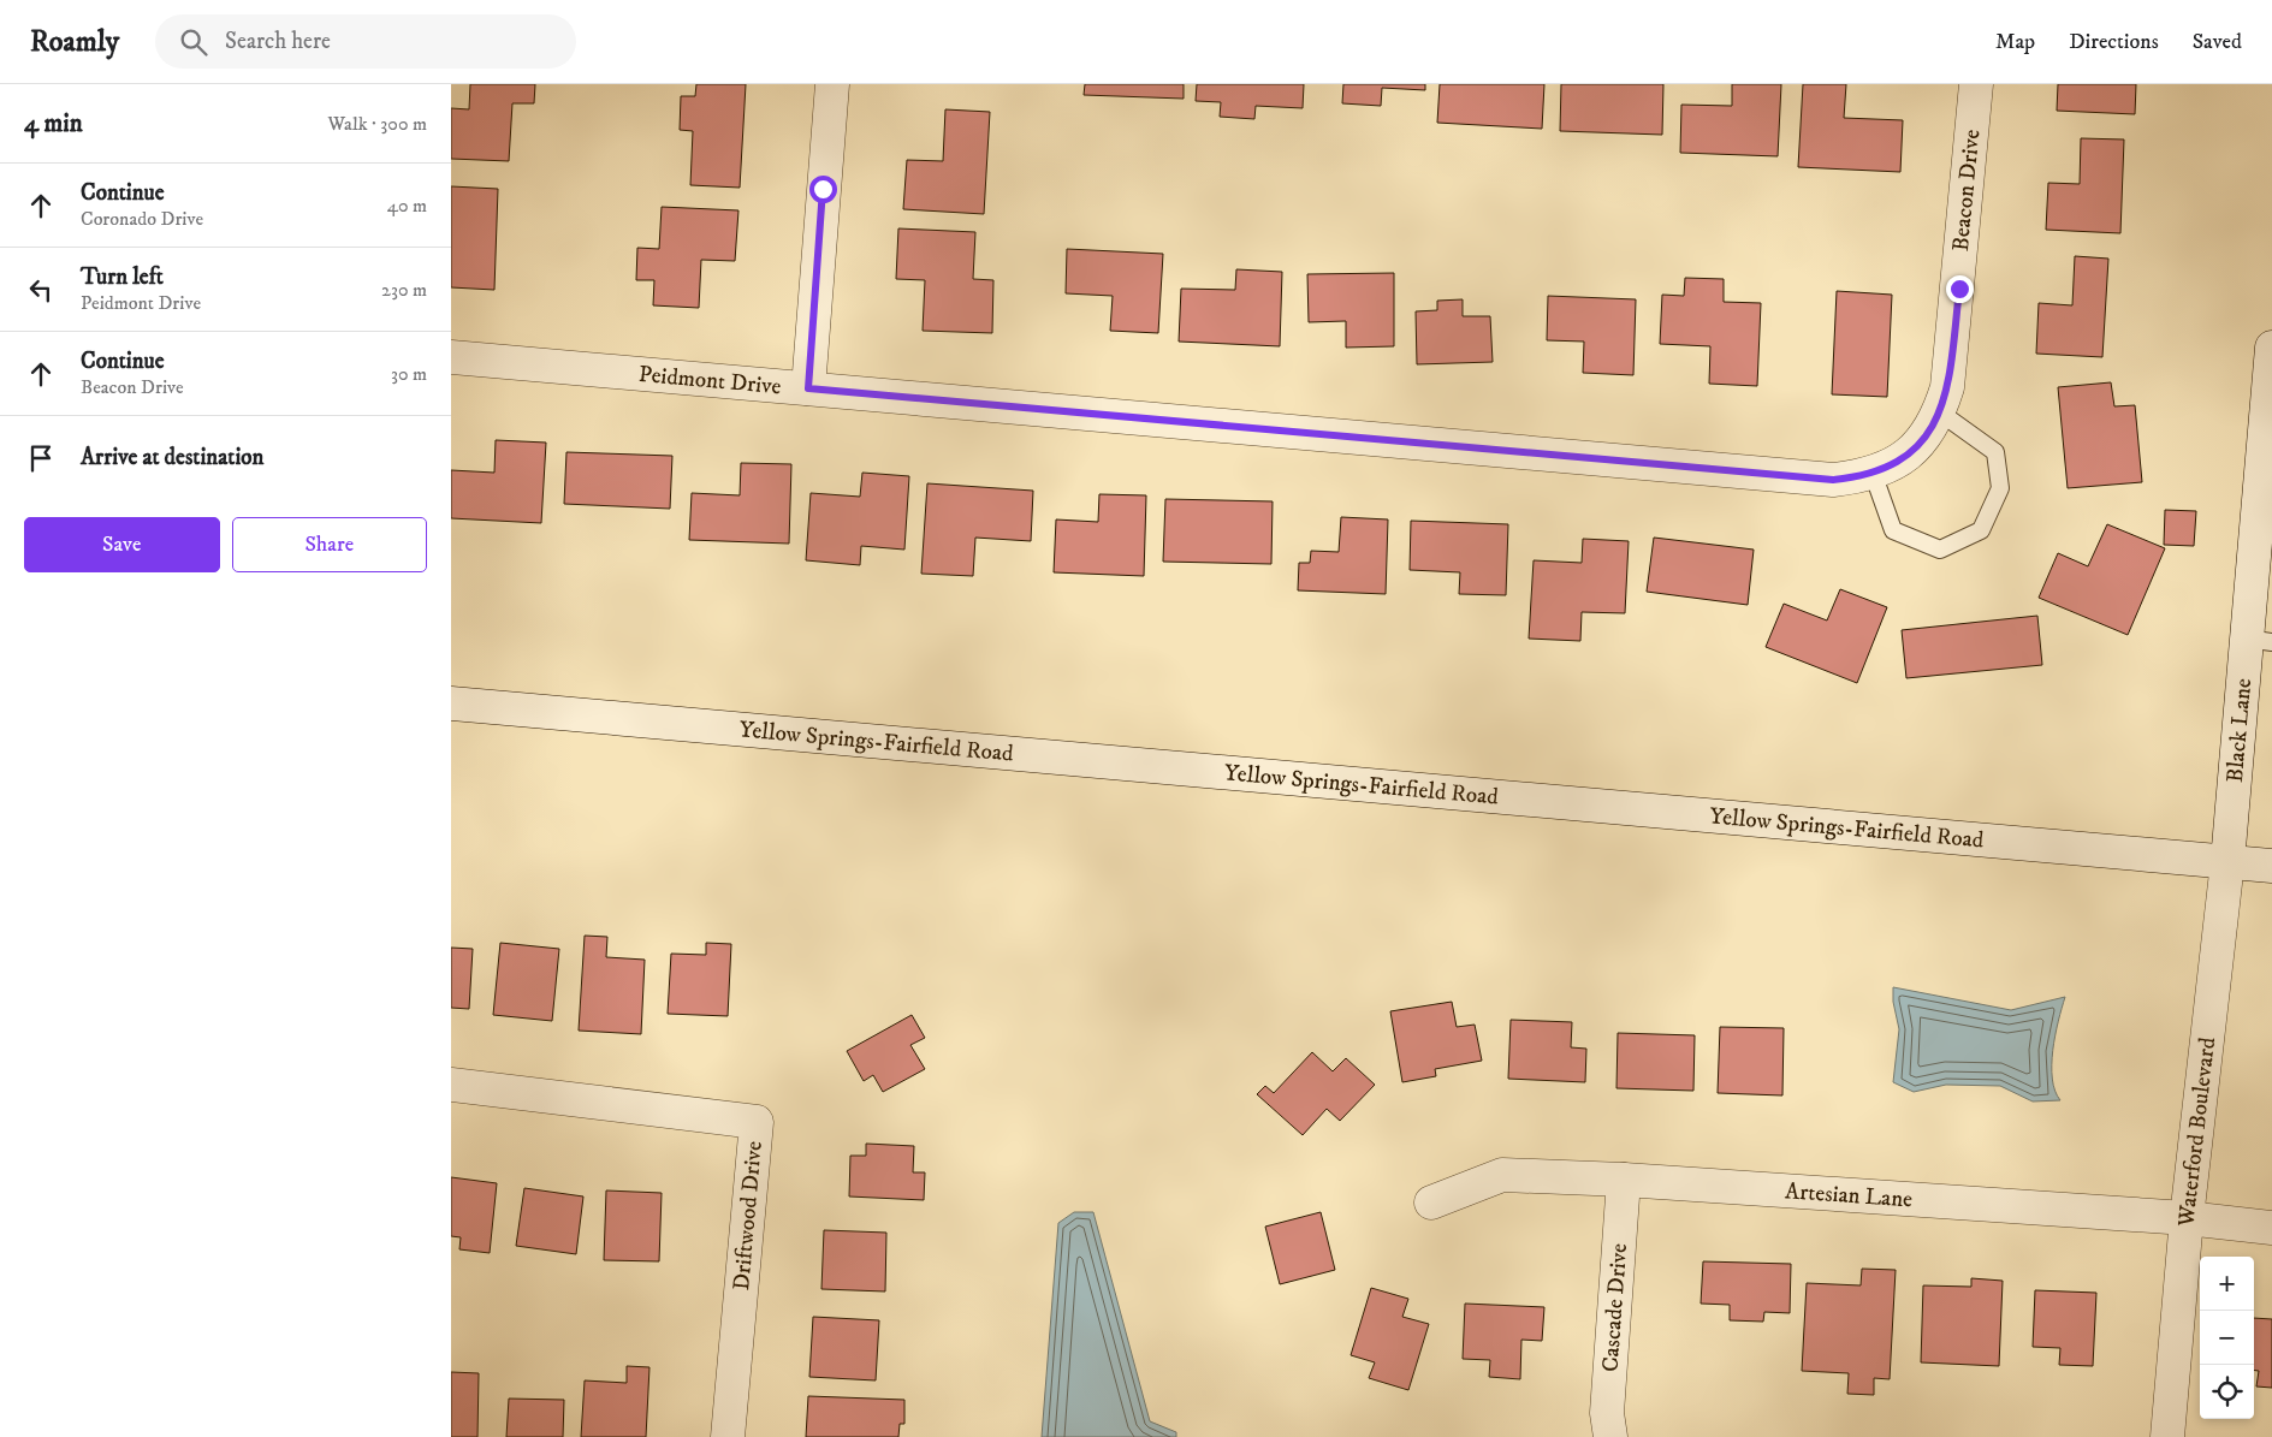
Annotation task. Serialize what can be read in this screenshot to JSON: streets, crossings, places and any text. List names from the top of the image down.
{
  "streets": {
    "street": [
      "Beacon Drive",
      "Peidmont Drive",
      "Black Lane",
      "Yellow Springs-Fairfield Road",
      "Waterford Boulevard",
      "Artesian Lane",
      "Driftwood Drive",
      "Cascade Drive"
    ]
  },
  "crossings": [
    ["Beacon Drive", "Peidmont Drive"],
    ["Black Lane", "Yellow Springs-Fairfield Road"],
    ["Black Lane", "Waterford Boulevard"],
    ["Yellow Springs-Fairfield Road", "Waterford Boulevard"],
    ["Waterford Boulevard", "Artesian Lane"],
    ["Artesian Lane", "Cascade Drive"]
  ],
  "page": {
    "header": "Roamly",
    "search": "Search here",
    "nav": ["Map", "Directions", "Saved"],
    "heading": ["4 min", "Walk · 300 m"],
    "list": [
      ["Continue", "Coronado Drive", "40 m"],
      ["Turn left", "Peidmont Drive", "230 m"],
      ["Continue", "Beacon Drive", "30 m"],
      "Arrive at destination"
    ],
    "buttons": ["Save", "Share"],
    "map_buttons": ["+", "−"]
  }
}
